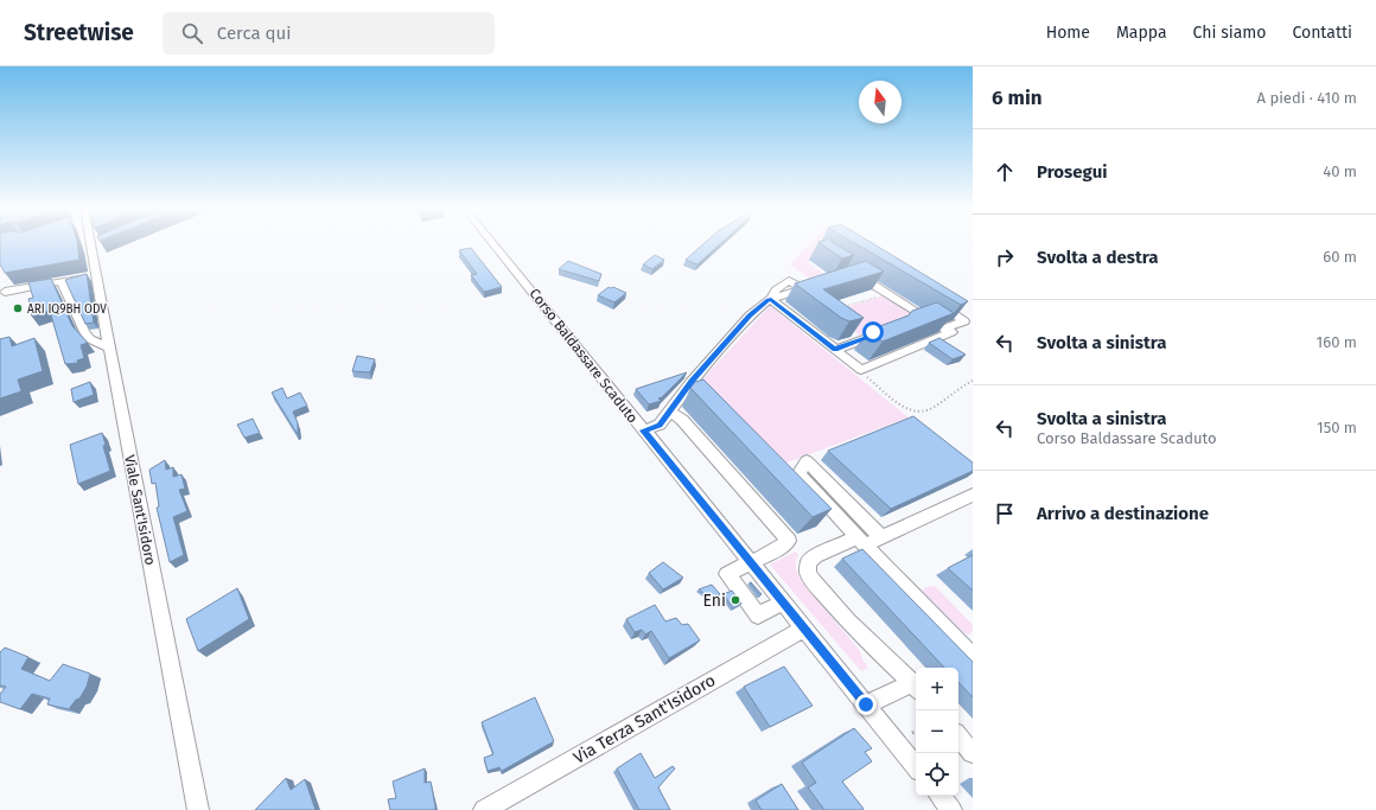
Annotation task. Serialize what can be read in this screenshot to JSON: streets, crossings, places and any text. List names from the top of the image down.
{
  "streets": {
    "street": ["Corso Baldassare Scaduto", "Viale Sant'Isidoro", "Via Terza Sant'Isidoro"]
  },
  "crossings": [
    ["Corso Baldassare Scaduto", "Via Terza Sant'Isidoro"]
  ],
  "places": ["ARI IQ9BH ODV", "Eni"],
  "north": "top",
  "page": {
    "header": "Streetwise",
    "search": "Cerca qui",
    "nav": [
      "Home",
      "Mappa",
      "Chi siamo",
      "Contatti"
    ],
    "heading": ["6 min", "A piedi · 410 m"],
    "list": [
      ["Prosegui", "40 m"],
      ["Svolta a destra", "60 m"],
      ["Svolta a sinistra", "160 m"],
      ["Svolta a sinistra", "Corso Baldassare Scaduto", "150 m"],
      "Arrivo a destinazione"
    ],
    "map_buttons": ["+", "−"]
  }
}
